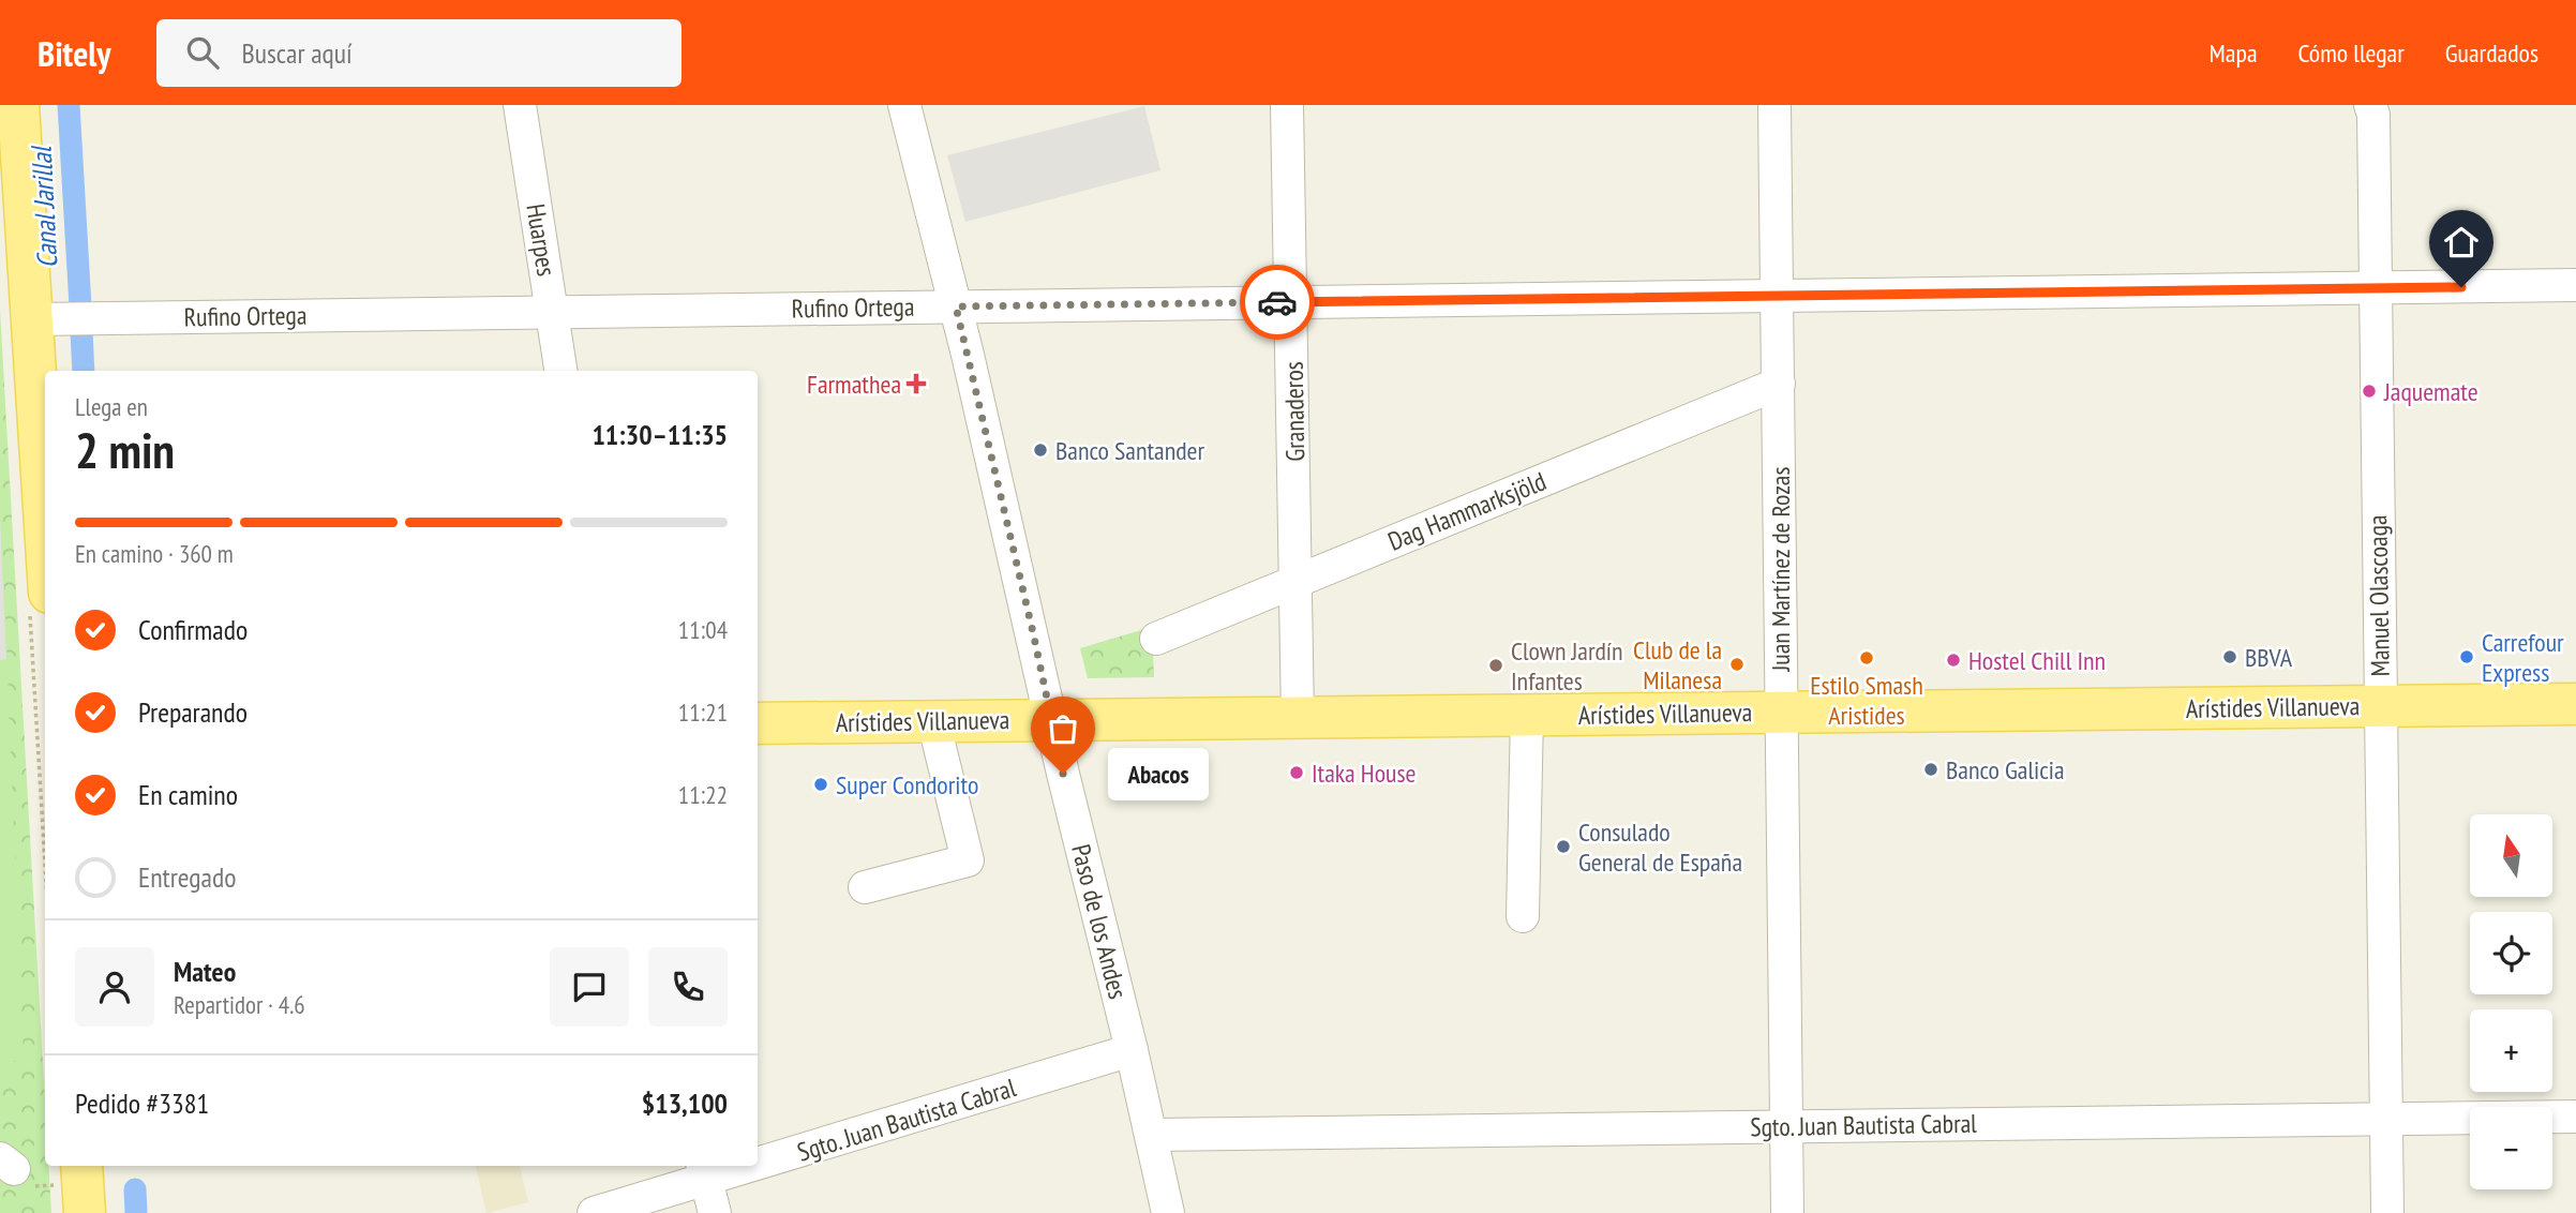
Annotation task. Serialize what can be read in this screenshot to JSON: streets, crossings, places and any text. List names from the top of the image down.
{
  "streets": {
    "main road": ["Arístides Villanueva"],
    "street": [
      "Huarpes",
      "Rufino Ortega",
      "Granaderos",
      "Dag Hammarksjöld",
      "Juan Martínez de Rozas",
      "Manuel Olascoaga",
      "Paso de los Andes",
      "Sgto. Juan Bautista Cabral"
    ]
  },
  "crossings": [
    ["Huarpes", "Rufino Ortega"],
    ["Rufino Ortega", "Granaderos"],
    ["Rufino Ortega", "Juan Martínez de Rozas"],
    ["Rufino Ortega", "Manuel Olascoaga"],
    ["Rufino Ortega", "Paso de los Andes"],
    ["Granaderos", "Dag Hammarksjöld"],
    ["Granaderos", "Arístides Villanueva"],
    ["Dag Hammarksjöld", "Juan Martínez de Rozas"],
    ["Juan Martínez de Rozas", "Arístides Villanueva"],
    ["Juan Martínez de Rozas", "Sgto. Juan Bautista Cabral"],
    ["Manuel Olascoaga", "Arístides Villanueva"],
    ["Manuel Olascoaga", "Sgto. Juan Bautista Cabral"],
    ["Arístides Villanueva", "Paso de los Andes"],
    ["Paso de los Andes", "Sgto. Juan Bautista Cabral"]
  ],
  "water": ["Canal Jarillal"],
  "places": {
    "health": ["Farmathea"],
    "other": [
      "Jaquemate",
      "Banco Santander",
      "BBVA",
      "Carrefour Express",
      "Estilo Smash Aristides",
      "Hostel Chill Inn",
      "Club de la Milanesa",
      "Clown Jardín Infantes",
      "Banco Galicia",
      "Itaka House",
      "Abacos",
      "Super Condorito",
      "Consulado General de España"
    ]
  },
  "north": "top",
  "page": {
    "header": "Bitely",
    "search": "Buscar aquí",
    "nav": ["Mapa", "Cómo llegar", "Guardados"],
    "heading": ["2 min", "Llega en", "11:30–11:35"],
    "panel": [
      "Mateo",
      "Repartidor · 4.6",
      "Pedido #3381",
      "$13,100"
    ],
    "bar": "En camino · 360 m",
    "list": [
      ["Confirmado", "11:04"],
      ["Preparando", "11:21"],
      ["En camino", "11:22"],
      "Entregado"
    ],
    "bubble": "Abacos",
    "map_buttons": ["+", "−"]
  }
}
